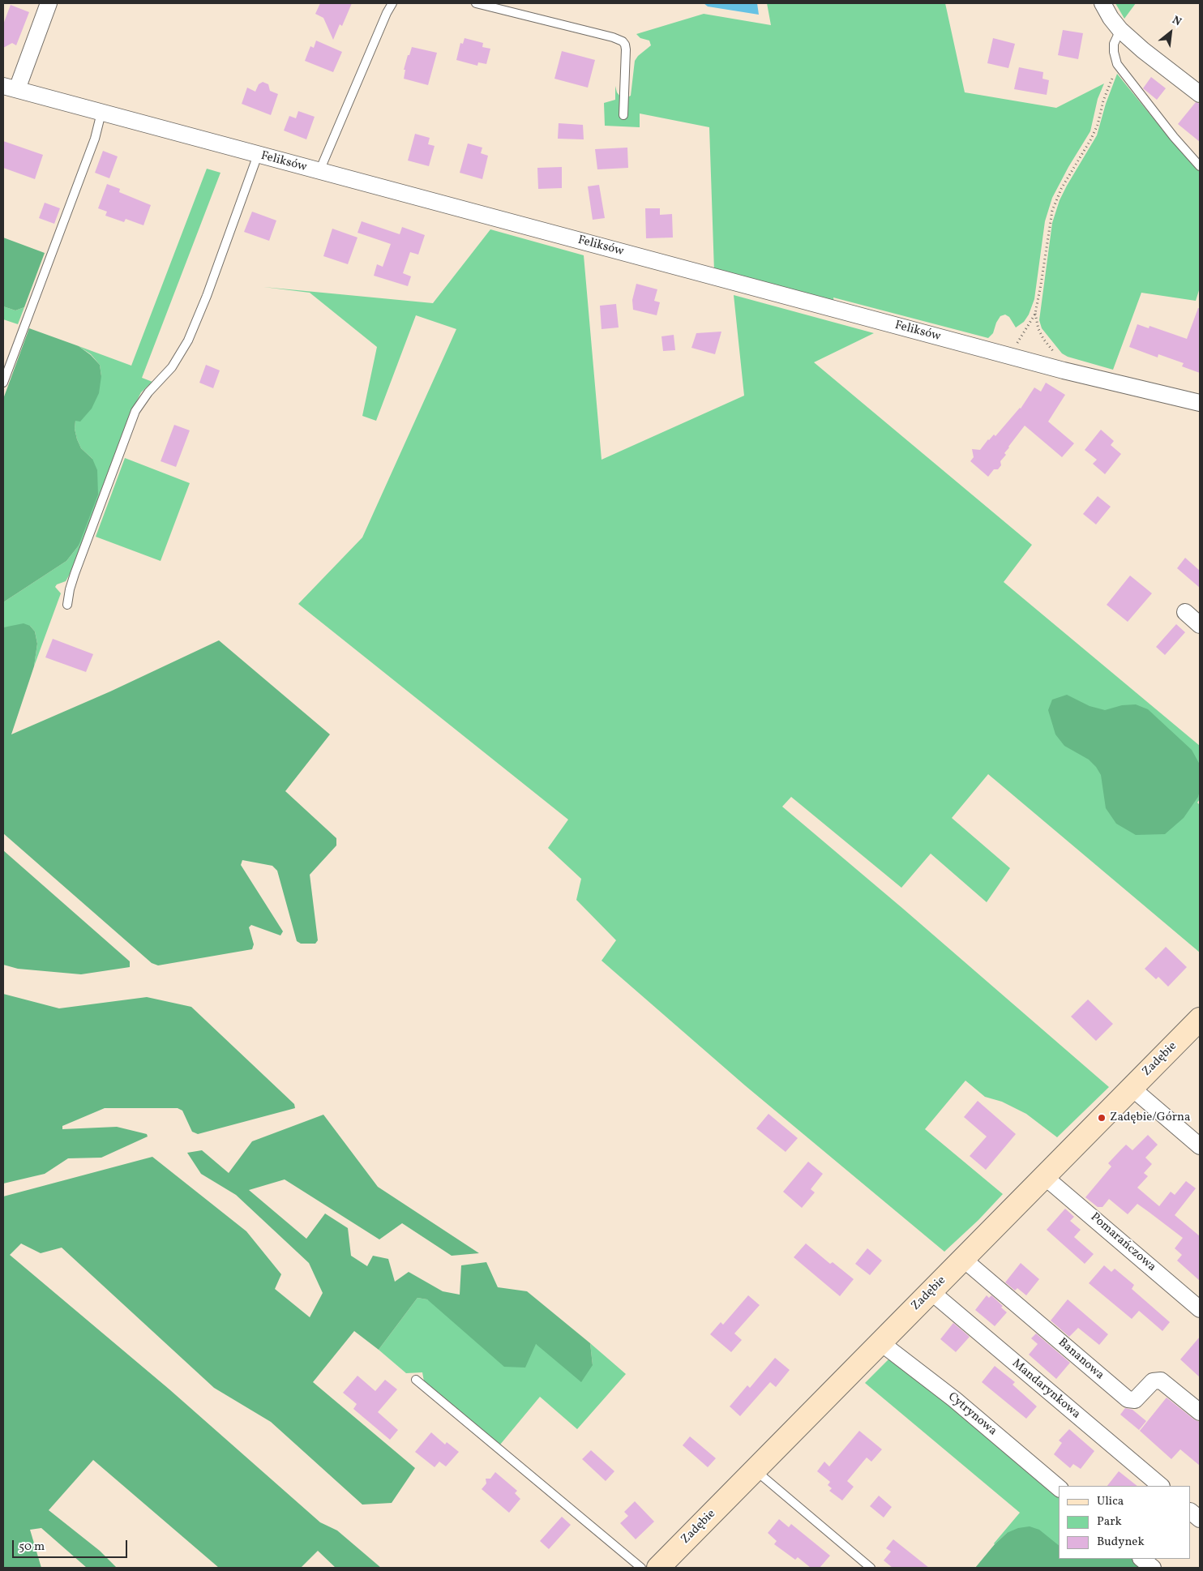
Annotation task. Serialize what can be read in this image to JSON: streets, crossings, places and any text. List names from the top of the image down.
{
  "streets": {
    "street": [
      "Feliksów",
      "Zadębie",
      "Pomarańczowa",
      "Bananowa",
      "Mandarynkowa",
      "Cytrynowa"
    ]
  },
  "crossings": [
    ["Zadębie", "Pomarańczowa"],
    ["Zadębie", "Bananowa"],
    ["Zadębie", "Mandarynkowa"],
    ["Zadębie", "Cytrynowa"]
  ],
  "places": ["Zadębie/Górna"],
  "legend": ["Ulica", "Park", "Budynek"],
  "scale_bar": "50 m",
  "north": "top right"
}
